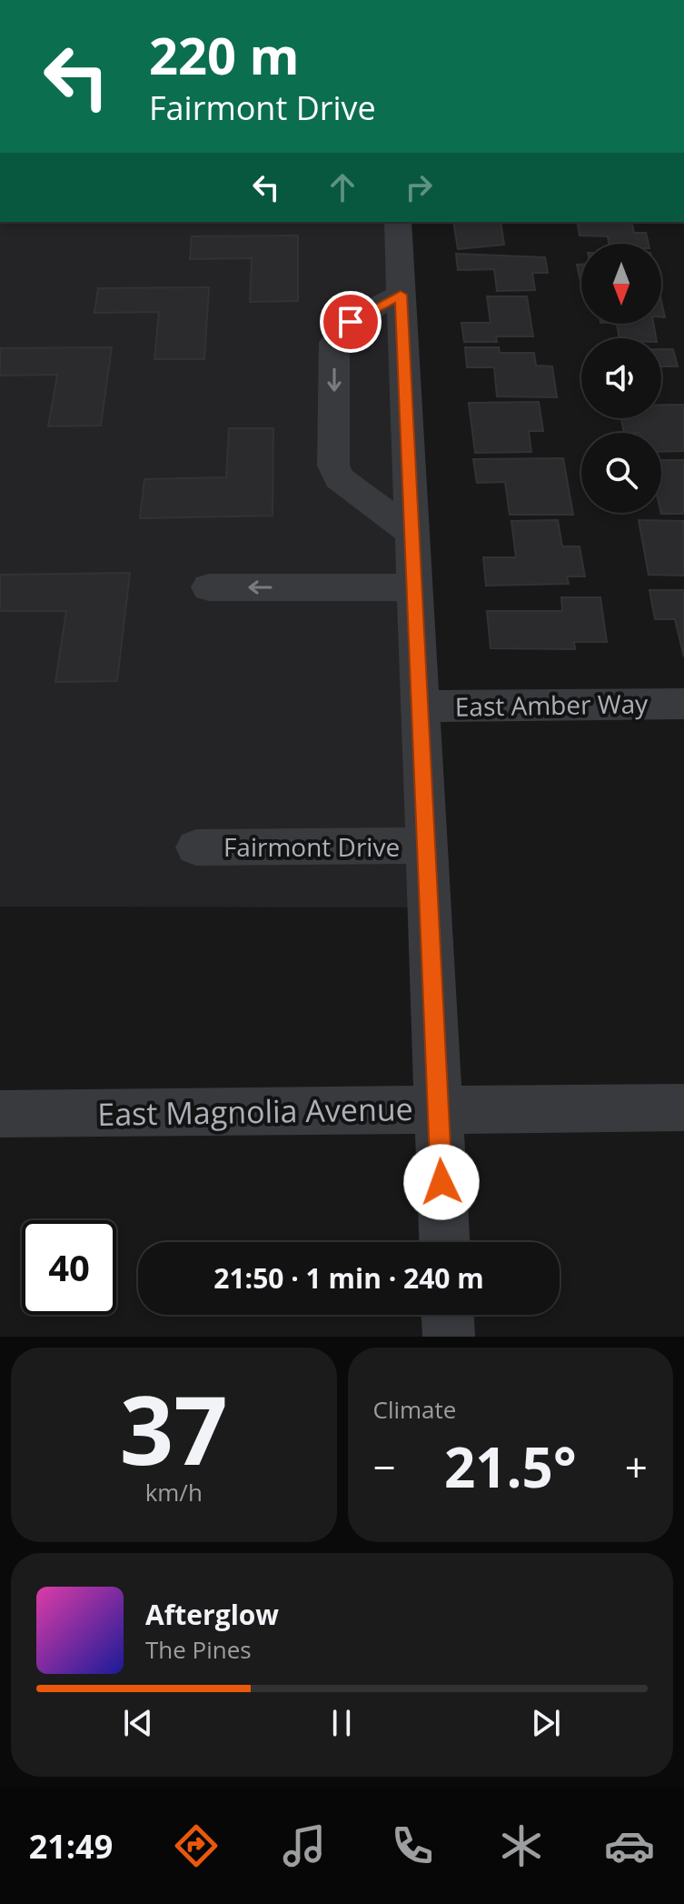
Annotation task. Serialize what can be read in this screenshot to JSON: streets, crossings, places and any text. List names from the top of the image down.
{
  "streets": {
    "street": ["East Amber Way", "Fairmont Drive", "East Magnolia Avenue"]
  },
  "crossings": [
    ["East Amber Way", "Fairmont Drive"],
    ["Fairmont Drive", "East Magnolia Avenue"]
  ],
  "north": "bottom",
  "page": {
    "turn": ["220 m", "Fairmont Drive"],
    "limit": "40",
    "trip": "21:50 · 1 min · 240 m",
    "tile": [
      ["37", "km/h"],
      "Climate"
    ],
    "heat": ["−", "21.5°", "+"],
    "song": ["Afterglow", "The Pines"],
    "tabs": "21:49"
  }
}
